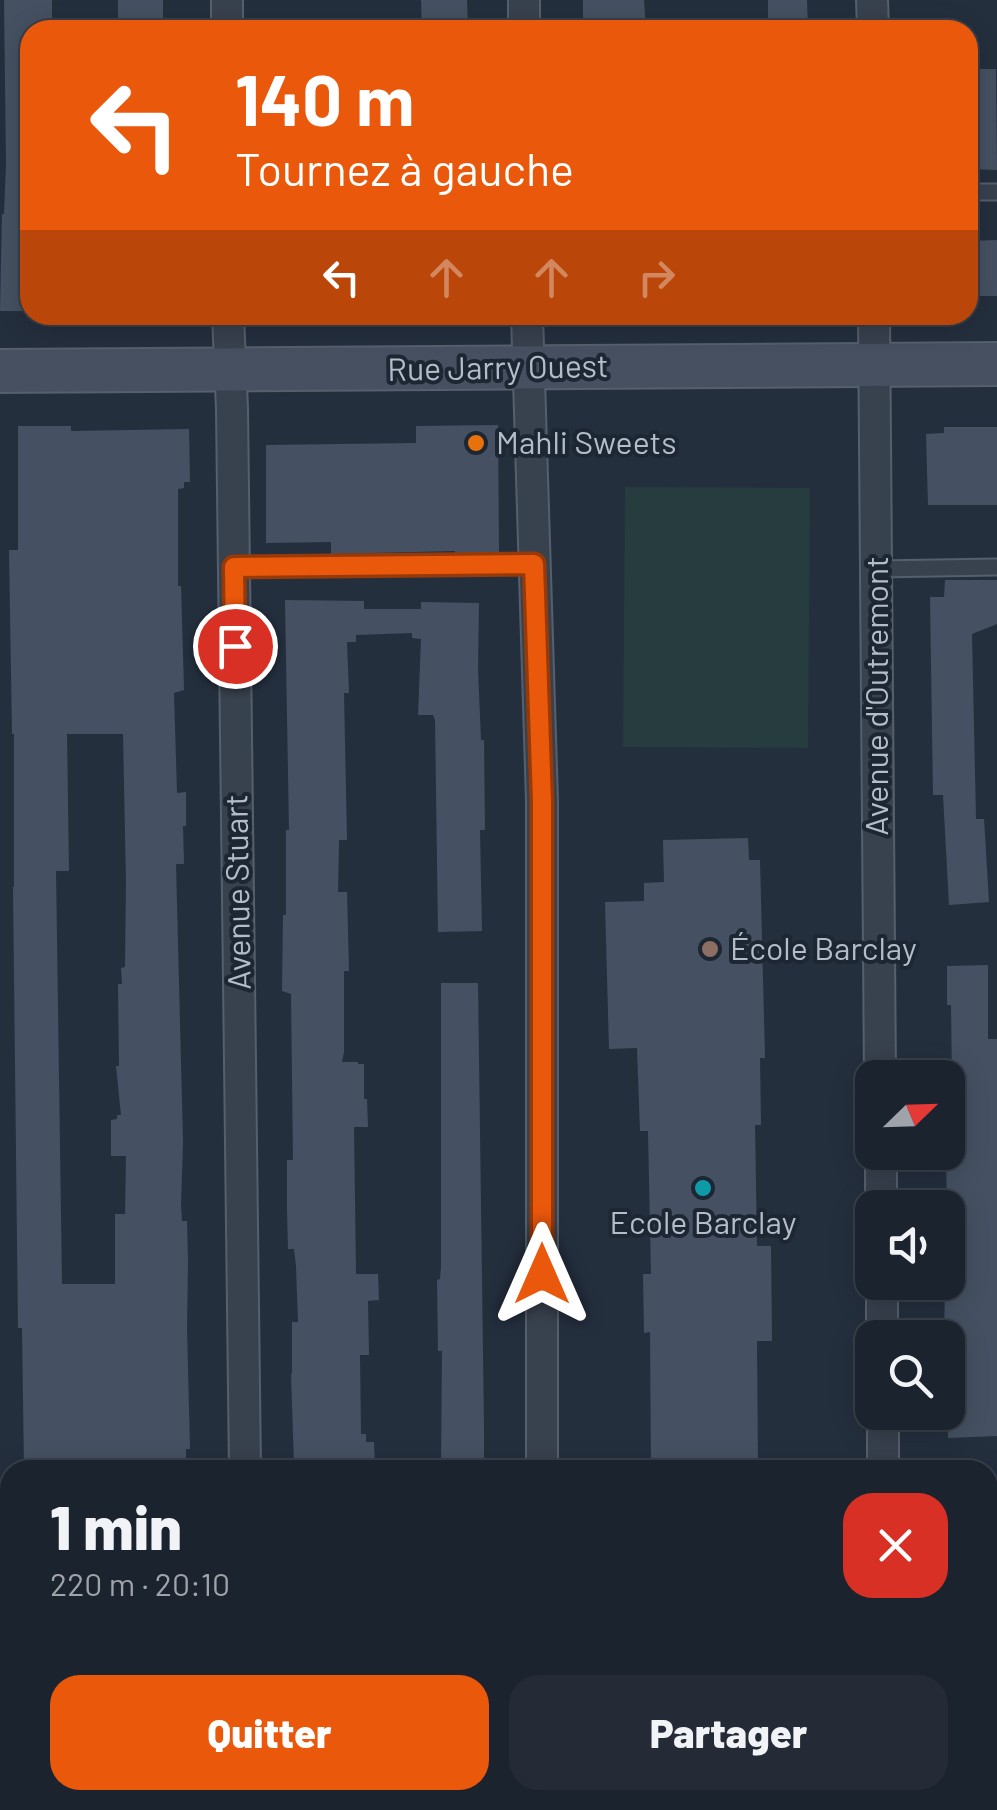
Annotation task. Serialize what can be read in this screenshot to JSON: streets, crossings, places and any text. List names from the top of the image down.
{
  "streets": {
    "main road": ["Rue Jarry Ouest"],
    "street": ["Avenue d'Outremont", "Avenue Stuart"]
  },
  "crossings": [
    ["Rue Jarry Ouest", "Avenue d'Outremont"],
    ["Rue Jarry Ouest", "Avenue Stuart"]
  ],
  "places": ["Mahli Sweets", "École Barclay", "Ecole Barclay"],
  "north": "top right",
  "page": {
    "turn": ["140 m", "Tournez à gauche"],
    "heading": ["1 min", "220 m · 20:10"],
    "buttons": ["Quitter", "Partager"]
  }
}
